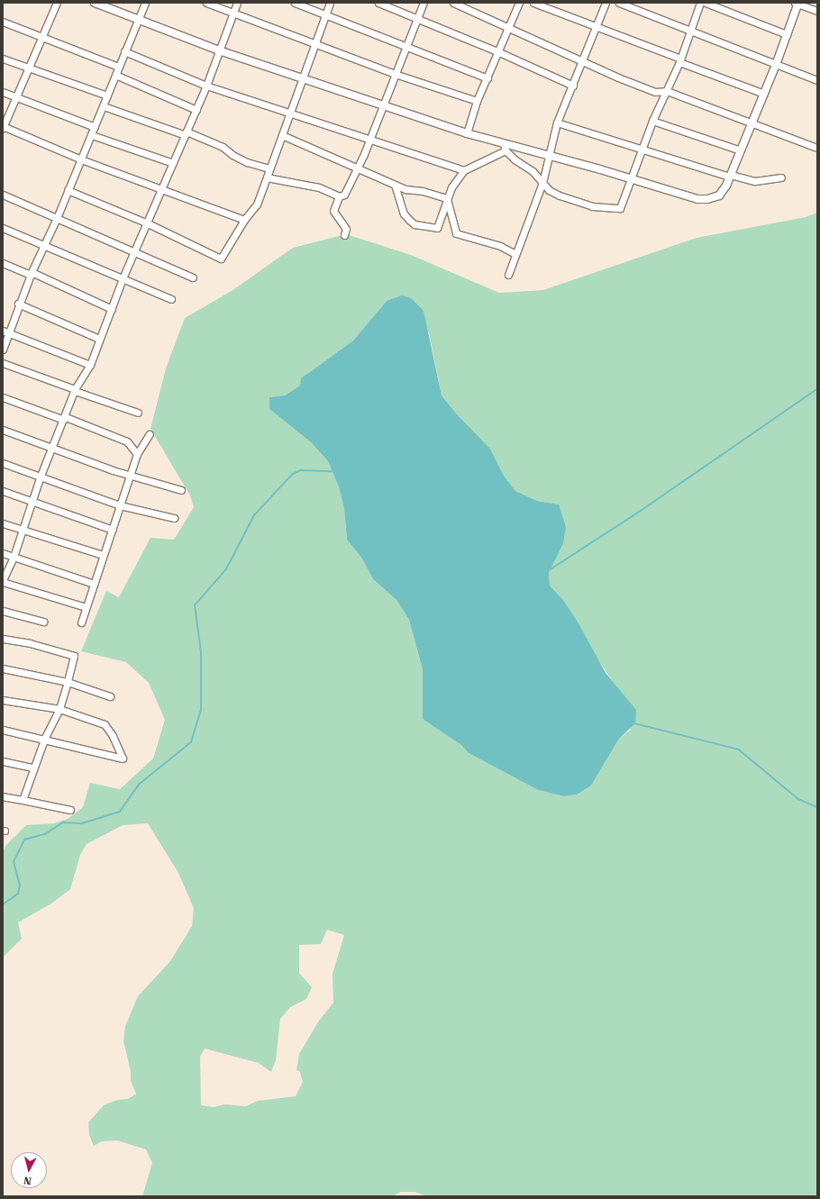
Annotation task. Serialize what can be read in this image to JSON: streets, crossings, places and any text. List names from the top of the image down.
{
  "north": "bottom"
}
